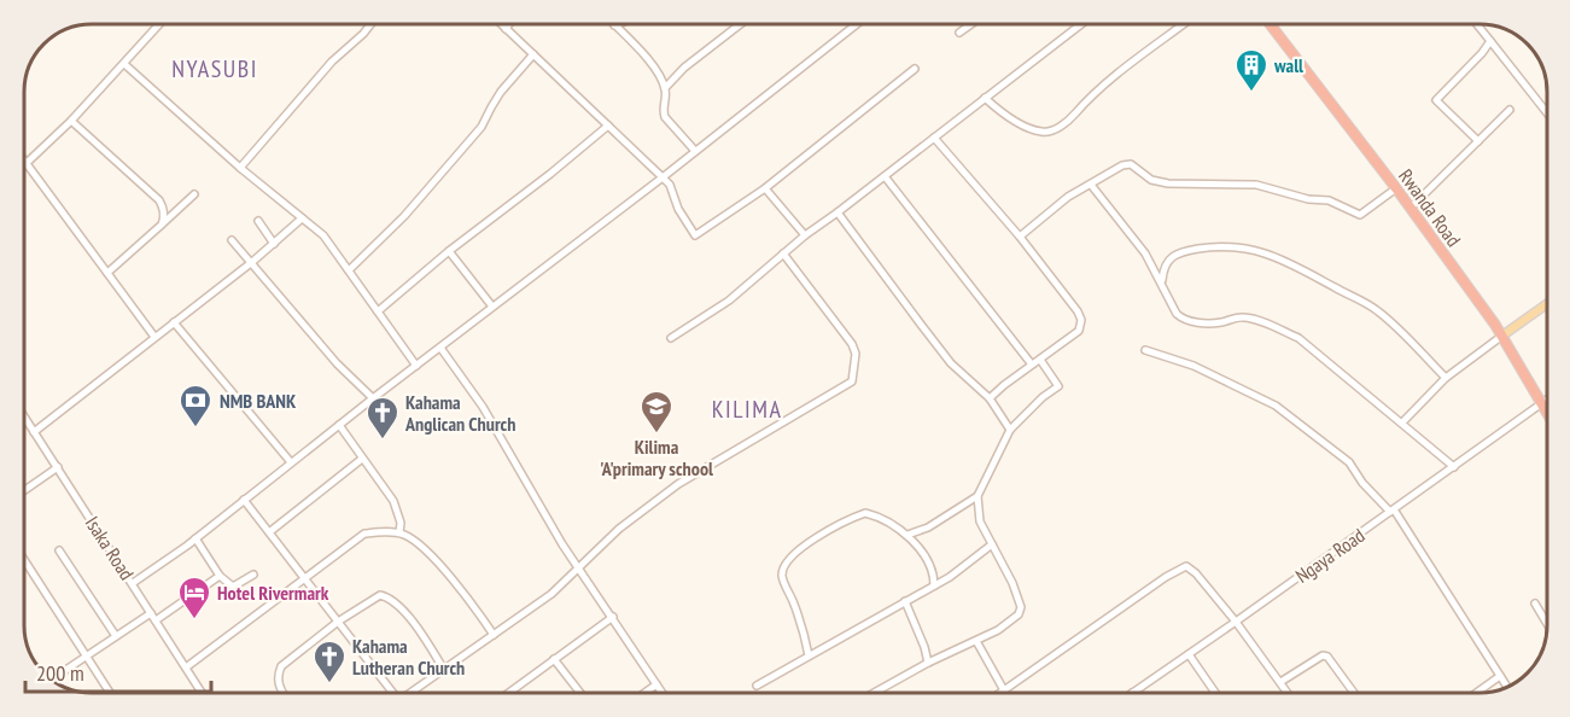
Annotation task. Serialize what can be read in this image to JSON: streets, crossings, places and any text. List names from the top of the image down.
{
  "streets": {
    "highway": ["Rwanda Road"],
    "street": ["Isaka Road", "Ngaya Road"]
  },
  "crossings": [
    ["Rwanda Road", "Ngaya Road"]
  ],
  "districts": ["NYASUBI", "KILIMA"],
  "places": {
    "building": ["wall"],
    "bank": ["NMB BANK"],
    "school or university": ["Kilima 'A'primary school"],
    "church": ["Kahama Anglican Church", "Kahama Lutheran Church"],
    "hotel": ["Hotel Rivermark"]
  },
  "scale_bar": "200 m"
}
